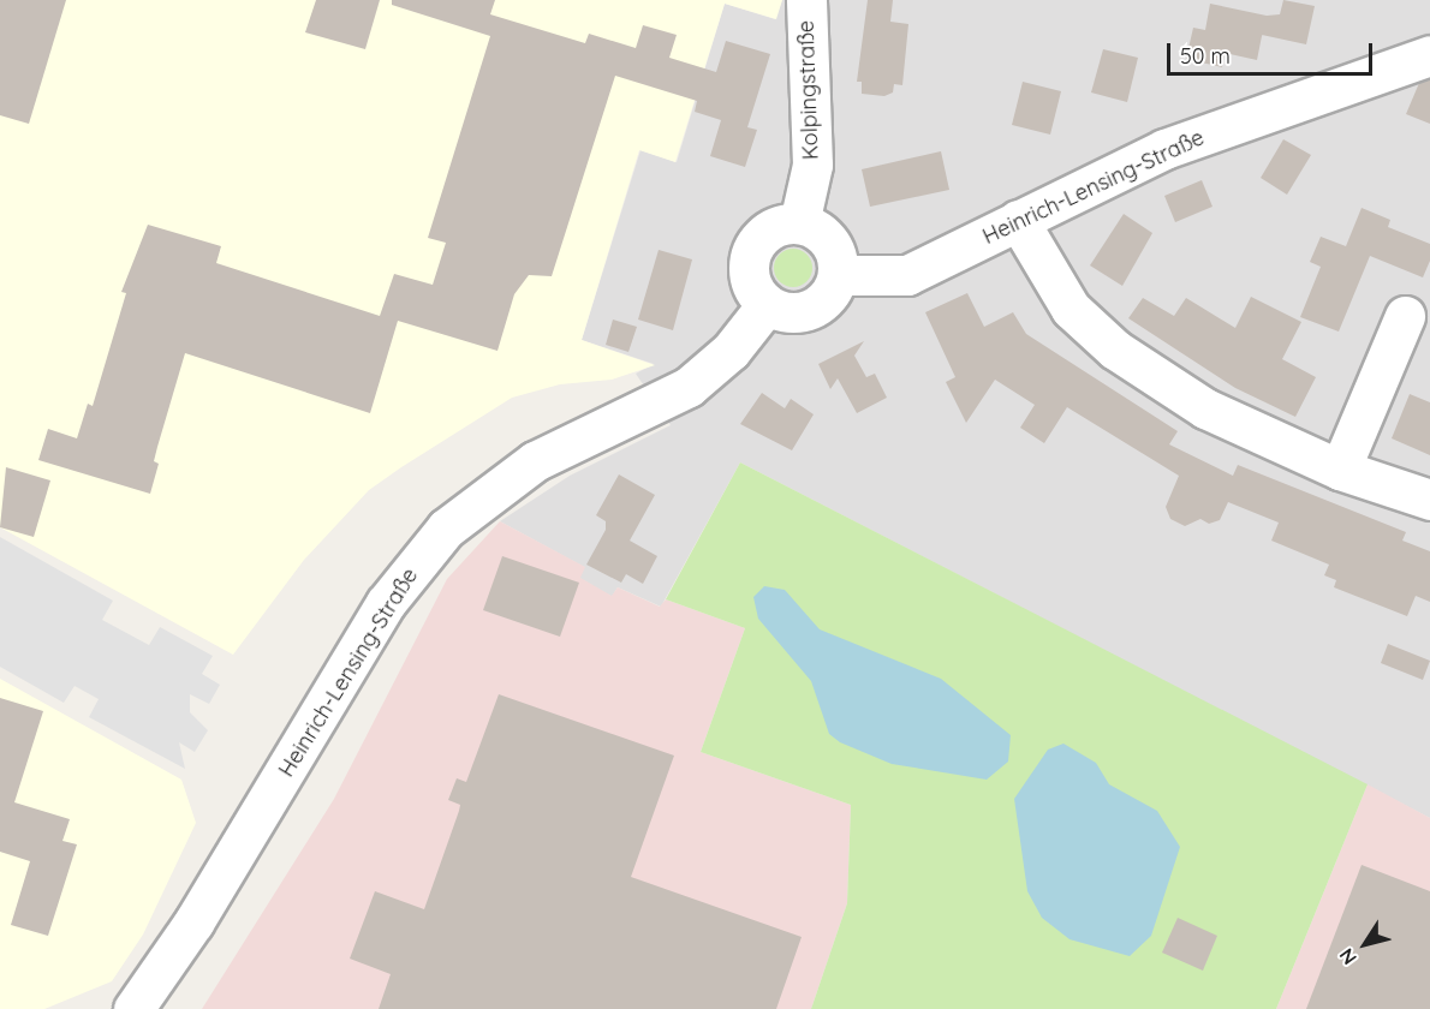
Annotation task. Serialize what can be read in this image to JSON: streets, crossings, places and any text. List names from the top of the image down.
{
  "streets": {
    "street": ["Kolpingstraße", "Heinrich-Lensing-Straße"]
  },
  "crossings": [
    ["Kolpingstraße", "Heinrich-Lensing-Straße"]
  ],
  "scale_bar": "50 m",
  "north": "bottom left"
}
